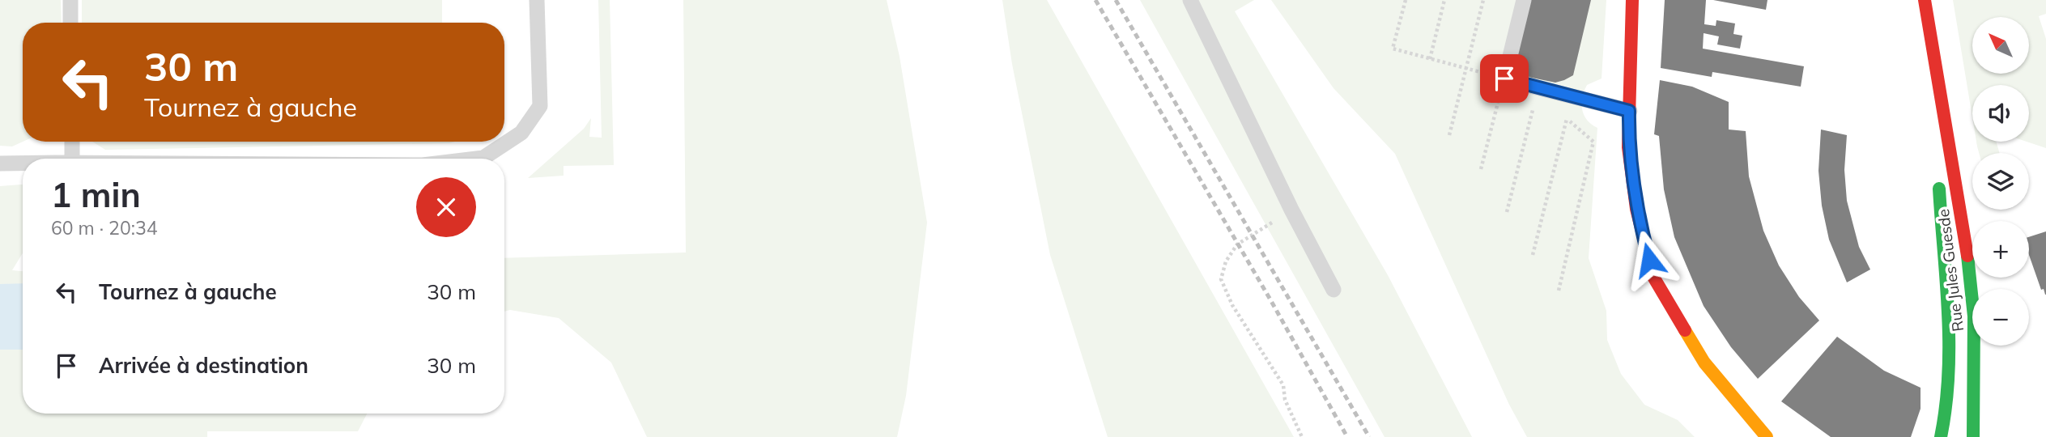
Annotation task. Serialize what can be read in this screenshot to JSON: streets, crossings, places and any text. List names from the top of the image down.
{
  "streets": {
    "street": ["Rue Jules Guesde"]
  },
  "north": "top left",
  "page": {
    "map_buttons": ["+", "−"],
    "turn": ["30 m", "Tournez à gauche"],
    "heading": ["1 min", "60 m · 20:34"],
    "list": [
      {
        "name": "Tournez à gauche",
        "value": "30 m"
      },
      {
        "name": "Arrivée à destination",
        "value": "30 m"
      }
    ]
  }
}
